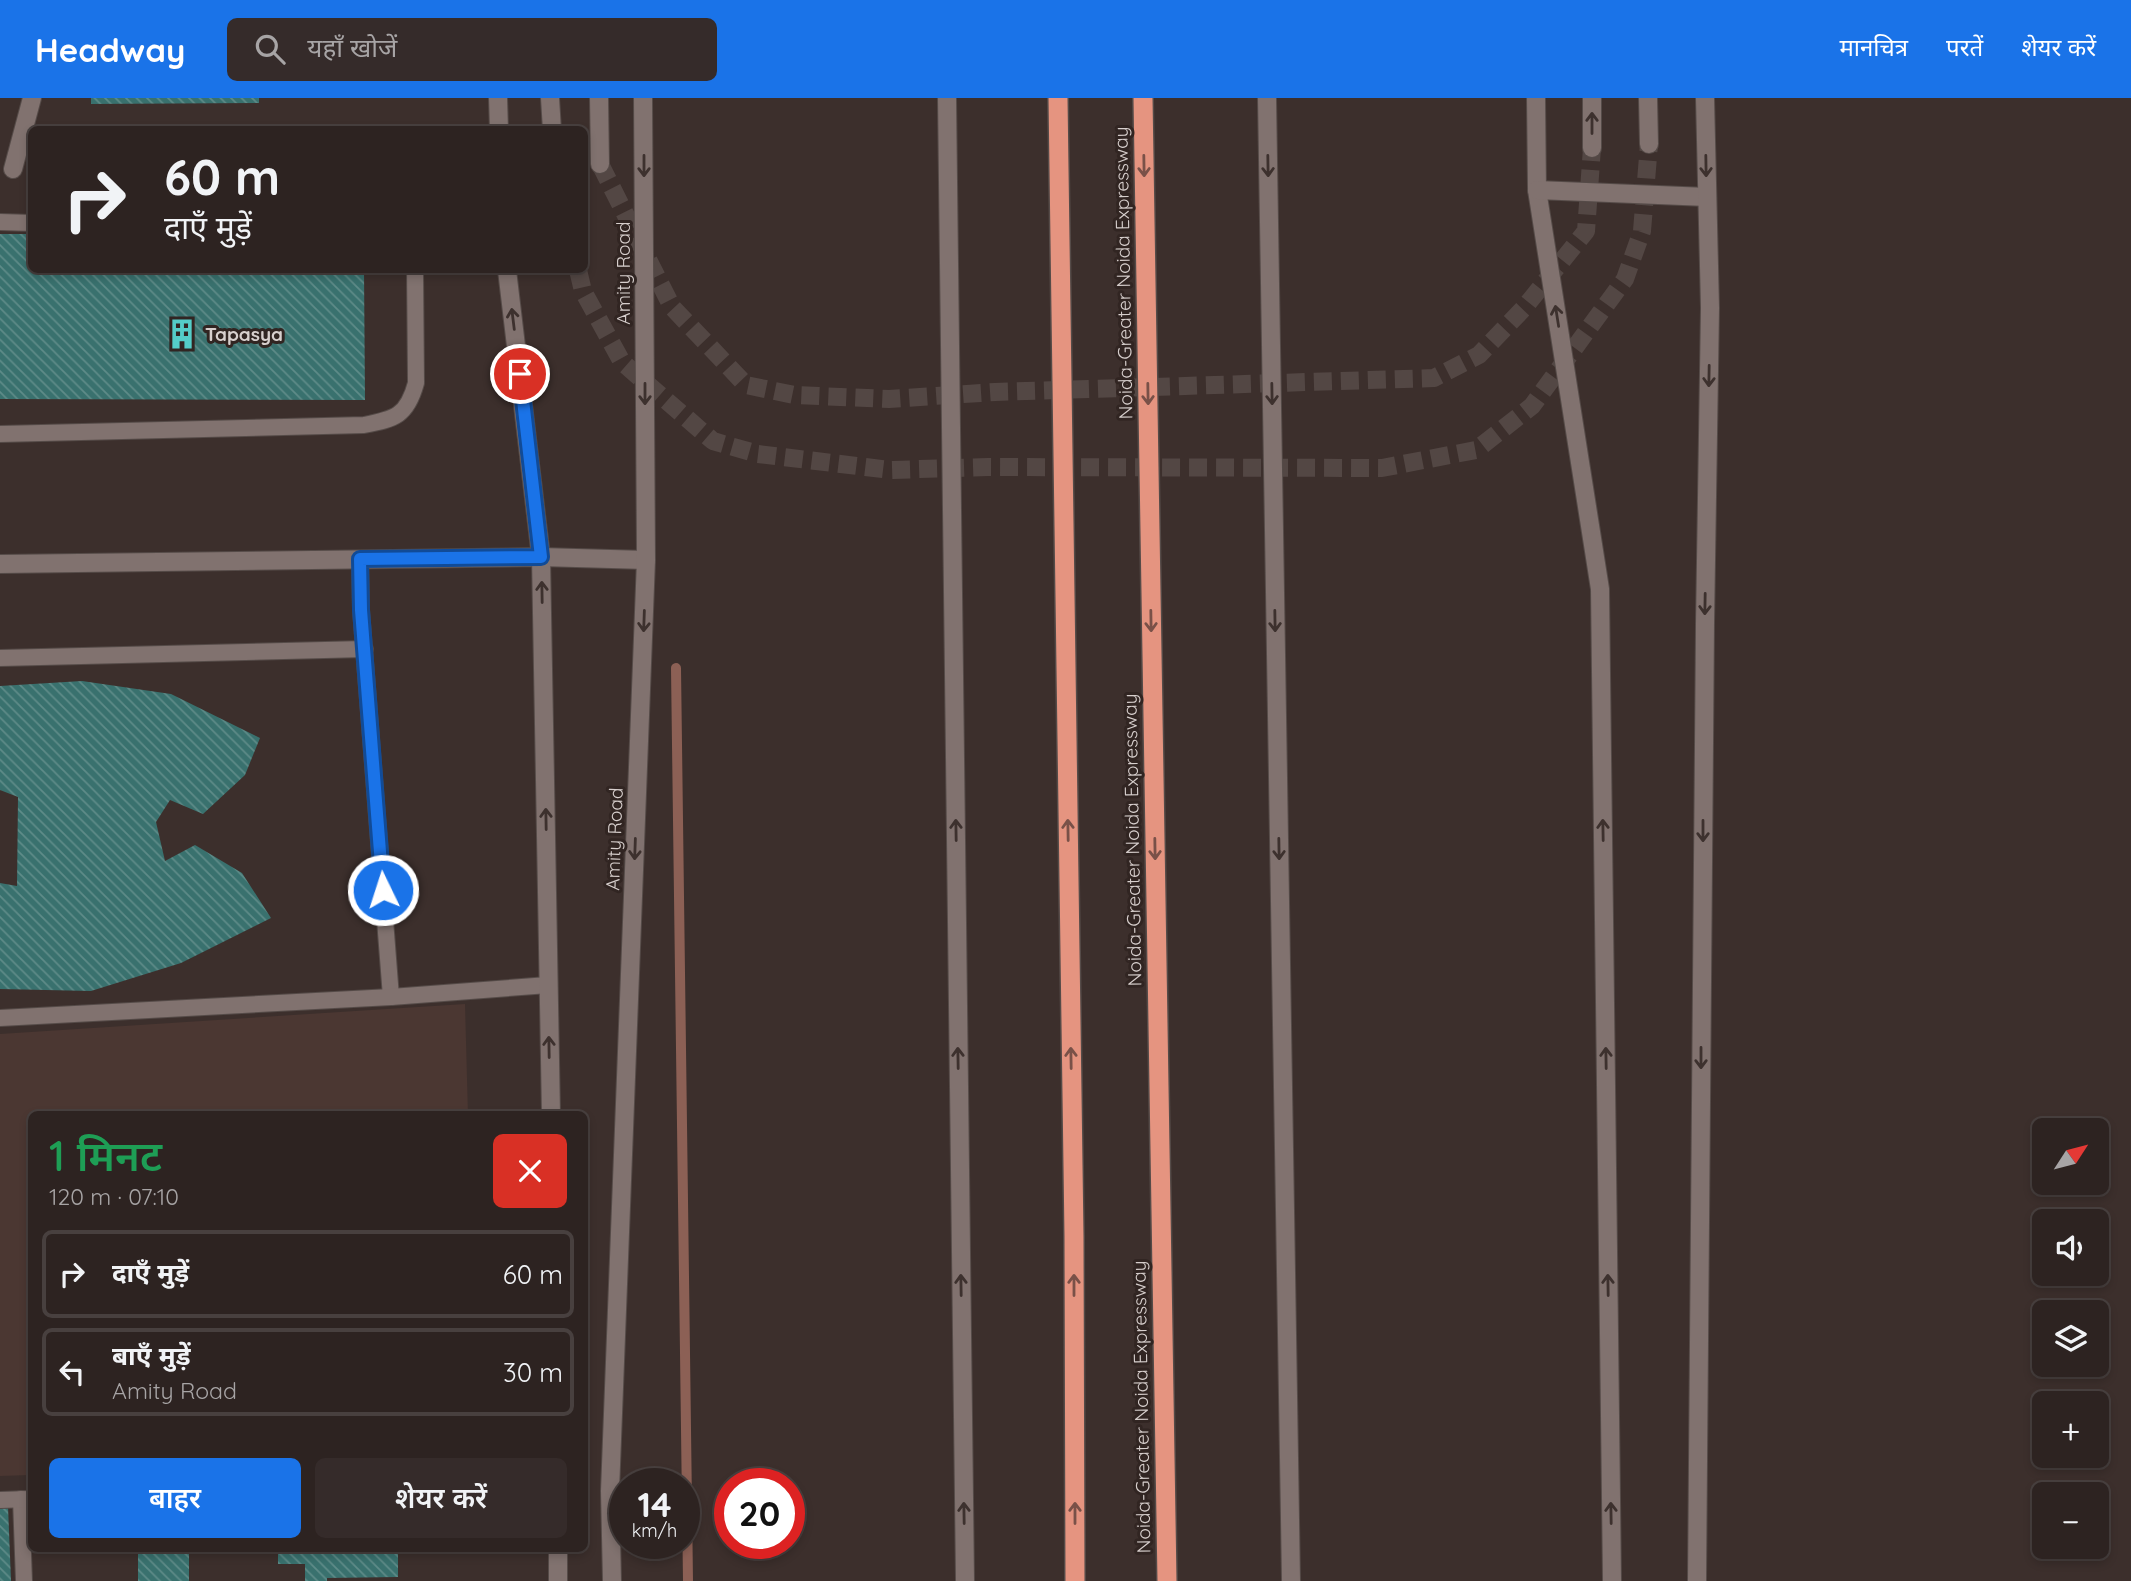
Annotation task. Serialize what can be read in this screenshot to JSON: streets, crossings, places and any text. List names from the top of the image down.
{
  "streets": {
    "highway": ["Noida-Greater Noida Expressway"],
    "street": ["Amity Road"]
  },
  "places": {
    "building": ["Tapasya"]
  },
  "north": "top right",
  "page": {
    "header": "Headway",
    "search": "यहाँ खोजें",
    "nav": ["मानचित्र", "परतें", "शेयर करें"],
    "turn": ["60 m", "दाएँ मुड़ें"],
    "heading": ["1 मिनट", "120 m · 07:10"],
    "map_buttons": ["+", "−"],
    "list": [
      {
        "name": "दाएँ मुड़ें",
        "value": "60 m"
      },
      {
        "name": "बाएँ मुड़ें",
        "note": "Amity Road",
        "value": "30 m"
      }
    ],
    "buttons": ["बाहर", "शेयर करें"],
    "speed": "14 km/h",
    "limit": "20"
  }
}
